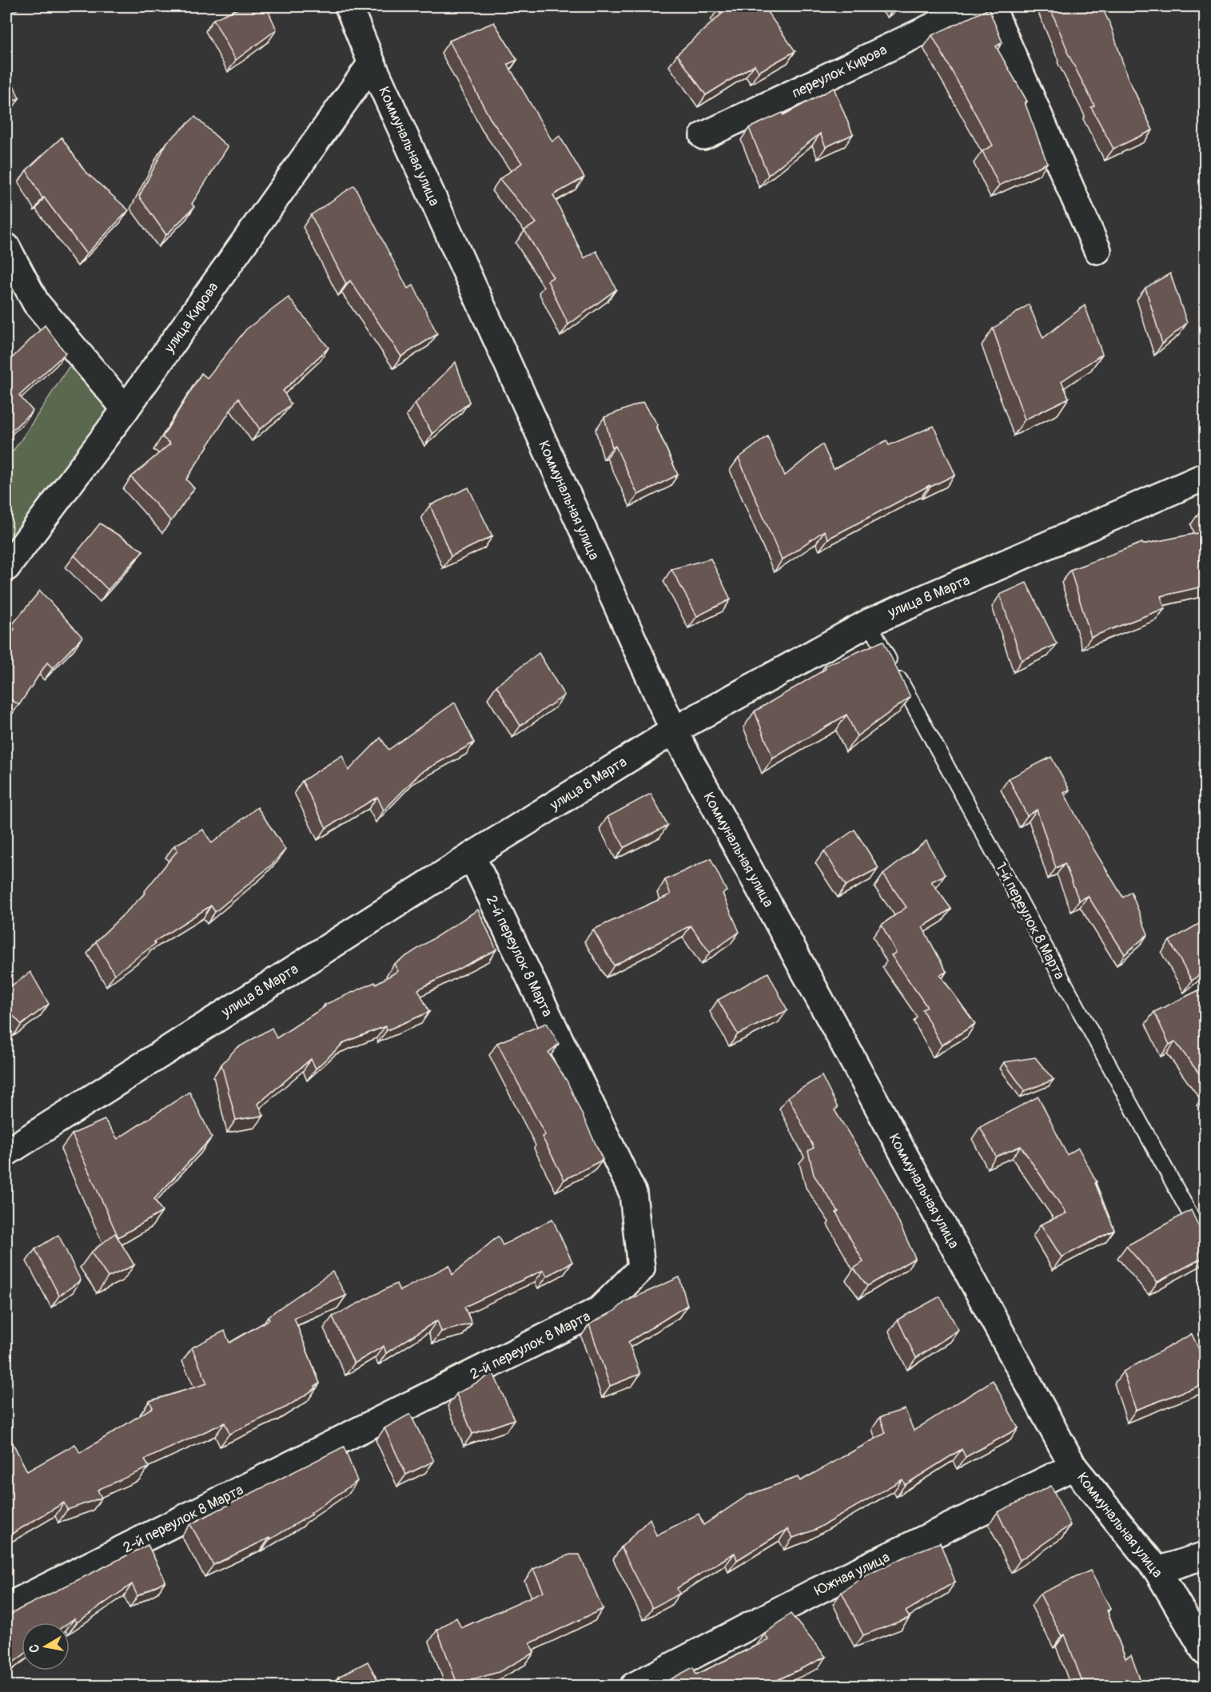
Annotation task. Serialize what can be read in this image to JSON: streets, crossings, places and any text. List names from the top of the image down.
{
  "streets": {
    "street": [
      "переулок Кирова",
      "Коммунальная улица",
      "улица Кирова",
      "улица 8 Марта",
      "2-й переулок 8 Марта",
      "Южная улица"
    ],
    "lane": ["1-й переулок 8 Марта"]
  },
  "crossings": [
    ["Коммунальная улица", "улица Кирова"],
    ["Коммунальная улица", "улица 8 Марта"],
    ["Коммунальная улица", "Южная улица"],
    ["улица 8 Марта", "1-й переулок 8 Марта"],
    ["улица 8 Марта", "2-й переулок 8 Марта"]
  ],
  "north": "left"
}
